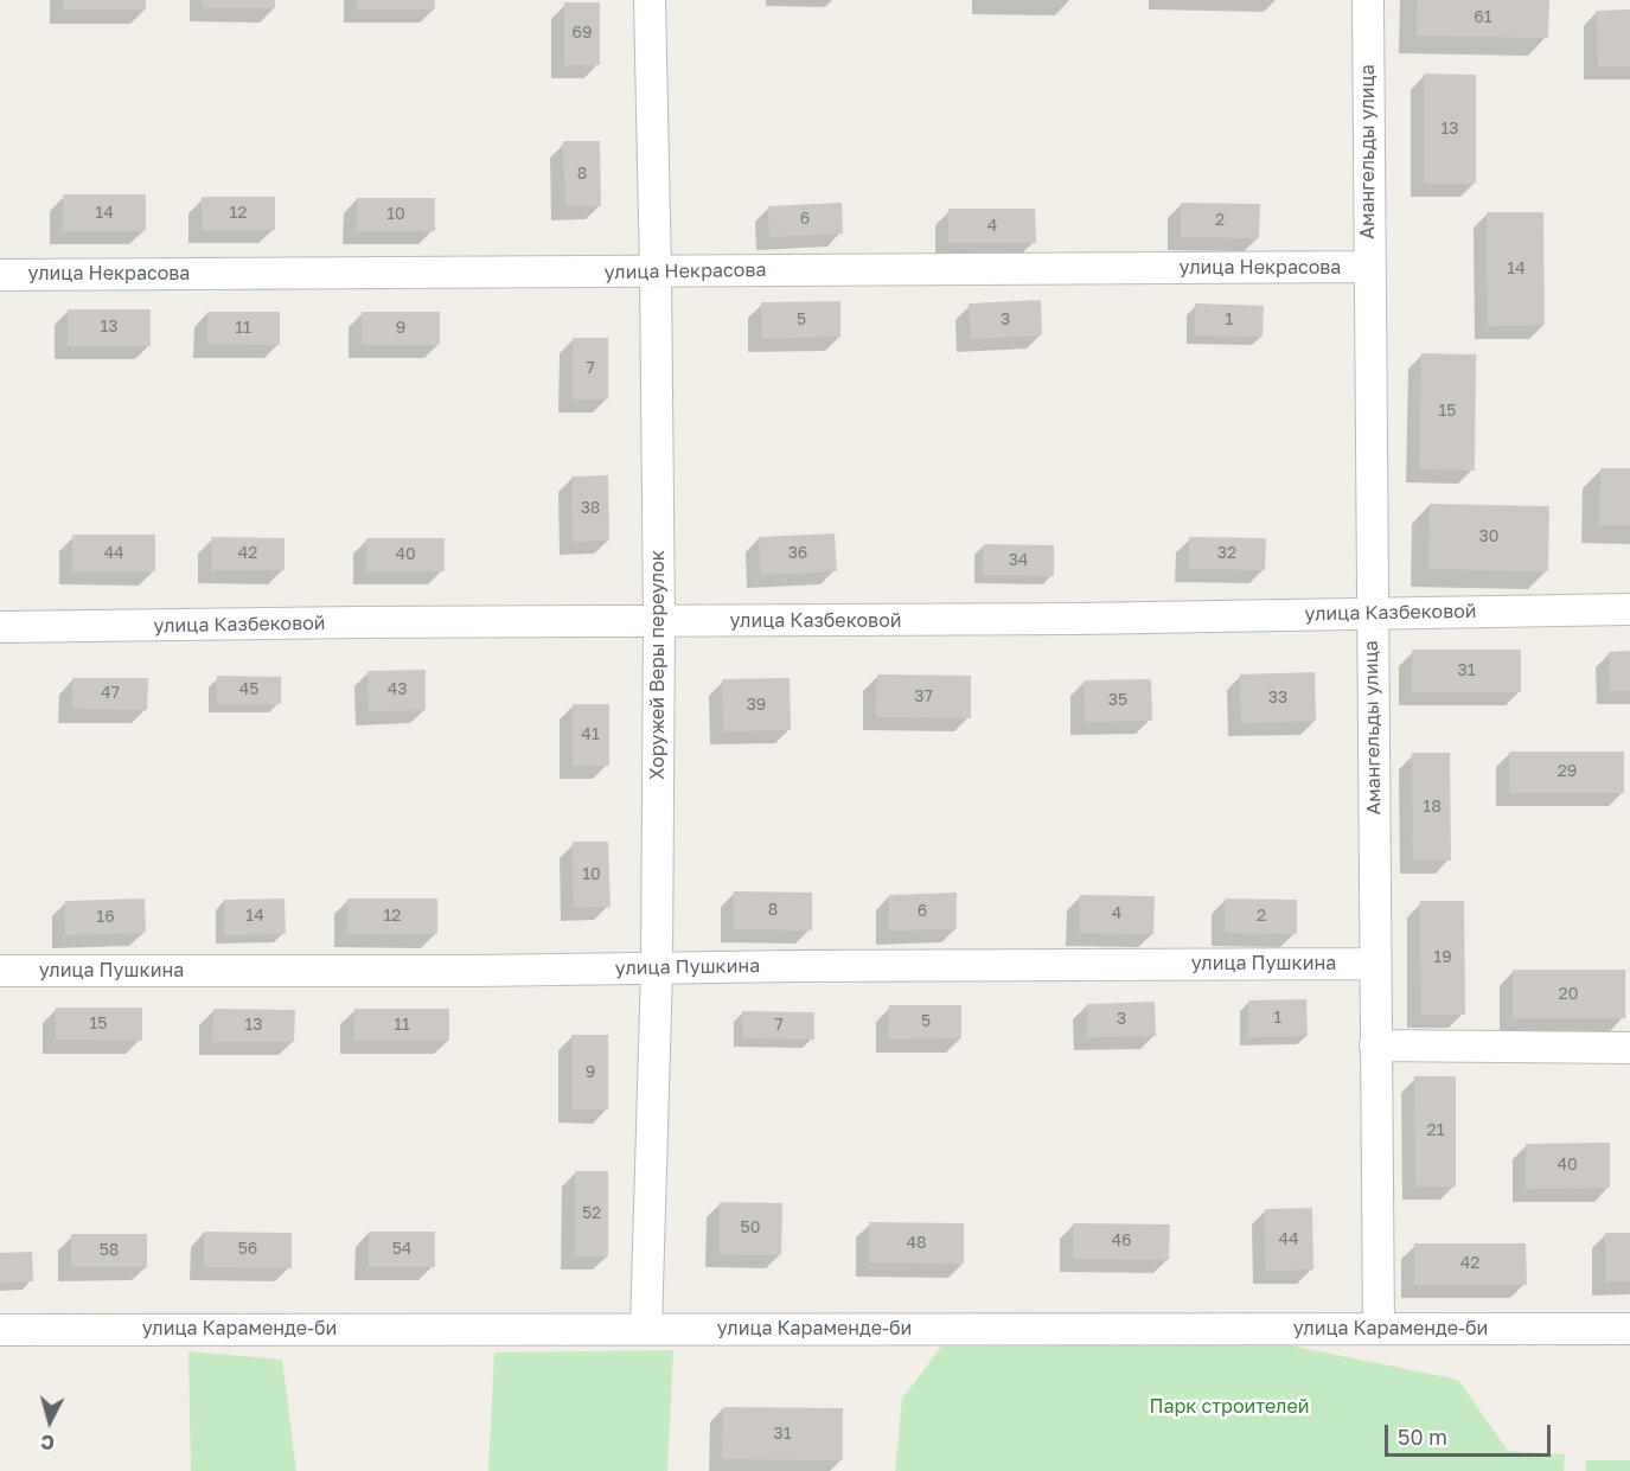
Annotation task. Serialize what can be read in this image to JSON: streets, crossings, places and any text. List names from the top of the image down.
{
  "streets": {
    "street": [
      "Амангельды улица",
      "улица Некрасова",
      "улица Казбековой",
      "Хоружей Веры переулок",
      "улица Пушкина",
      "улица Караменде-би"
    ]
  },
  "crossings": [
    ["Амангельды улица", "улица Некрасова"],
    ["Амангельды улица", "улица Казбековой"],
    ["Амангельды улица", "улица Пушкина"],
    ["Амангельды улица", "улица Караменде-би"],
    ["улица Некрасова", "Хоружей Веры переулок"],
    ["улица Казбековой", "Хоружей Веры переулок"],
    ["Хоружей Веры переулок", "улица Пушкина"],
    ["Хоружей Веры переулок", "улица Караменде-би"]
  ],
  "parks": ["Парк строителей"],
  "house_numbers": [
    "61",
    "69",
    "13",
    "8",
    "14",
    "12",
    "10",
    "6",
    "2",
    "4",
    "14",
    "5",
    "3",
    "1",
    "13",
    "11",
    "9",
    "7",
    "15",
    "38",
    "30",
    "44",
    "42",
    "36",
    "32",
    "40",
    "34",
    "31",
    "45",
    "43",
    "47",
    "37",
    "33",
    "35",
    "39",
    "41",
    "29",
    "18",
    "10",
    "8",
    "6",
    "4",
    "14",
    "12",
    "2",
    "16",
    "19",
    "20",
    "1",
    "3",
    "5",
    "15",
    "13",
    "11",
    "7",
    "9",
    "21",
    "40",
    "52",
    "50",
    "44",
    "46",
    "48",
    "56",
    "54",
    "58",
    "42",
    "31"
  ],
  "scale_bar": "50 m",
  "north": "bottom"
}
